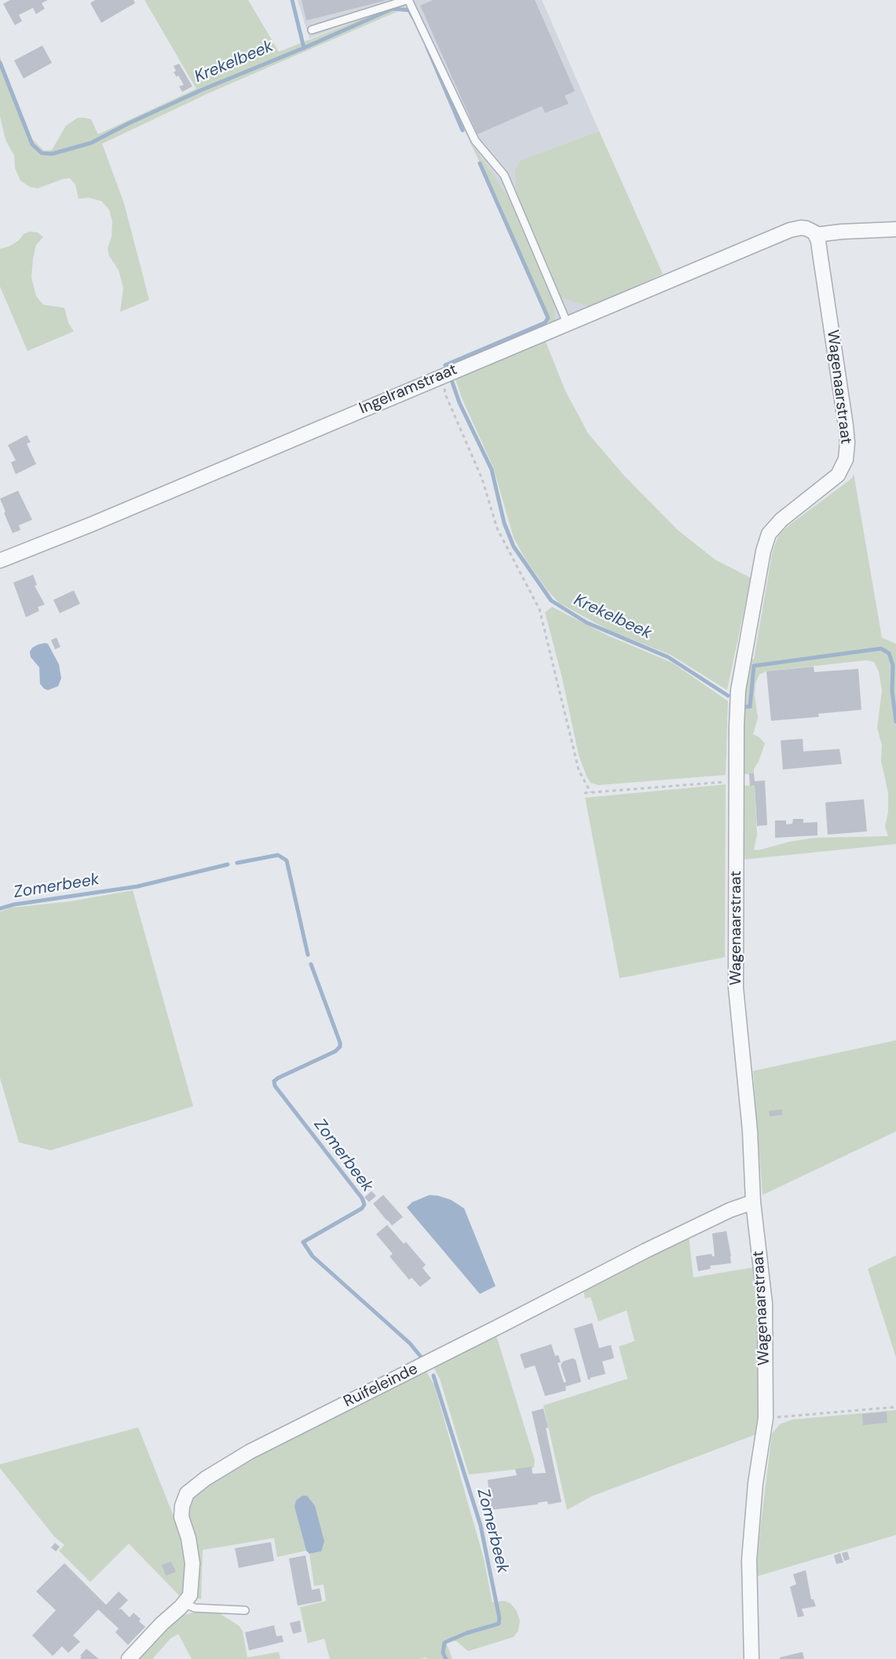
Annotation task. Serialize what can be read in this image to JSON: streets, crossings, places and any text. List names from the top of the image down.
{
  "streets": {
    "street": ["Wagenaarstraat", "Ingelramstraat", "Ruifeleinde"]
  },
  "crossings": [
    ["Wagenaarstraat", "Ingelramstraat"],
    ["Wagenaarstraat", "Ruifeleinde"]
  ],
  "water": ["Krekelbeek", "Zomerbeek"]
}
